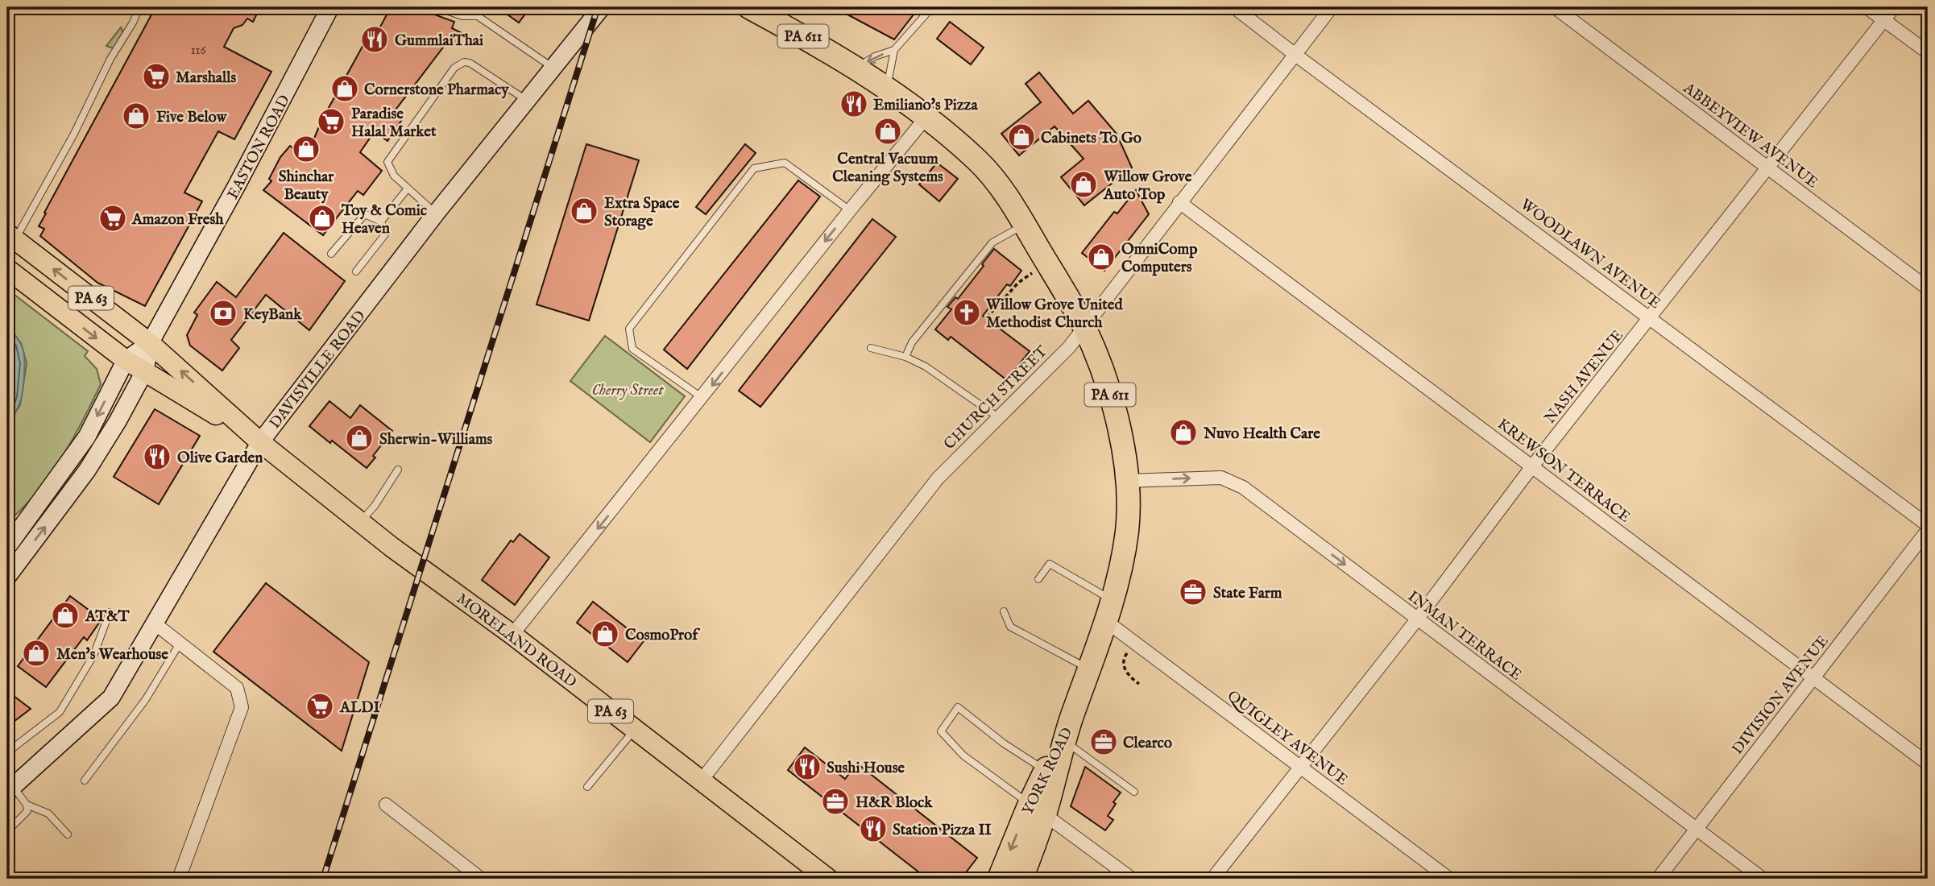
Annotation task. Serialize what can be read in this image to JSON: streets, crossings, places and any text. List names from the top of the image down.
{
  "streets": {
    "highway": ["PA 611", "YORK ROAD"],
    "main road": ["PA 63", "MORELAND ROAD"],
    "street": [
      "ABBEYVIEW AVENUE",
      "EASTON ROAD",
      "WOODLAWN AVENUE",
      "DAVISVILLE ROAD",
      "NASH AVENUE",
      "CHURCH STREET",
      "KREWSON TERRACE",
      "INMAN TERRACE",
      "DIVISION AVENUE",
      "QUIGLEY AVENUE"
    ]
  },
  "crossings": [
    ["PA 611", "CHURCH STREET"],
    ["PA 611", "INMAN TERRACE"],
    ["PA 611", "QUIGLEY AVENUE"],
    ["PA 611", "YORK ROAD"],
    ["ABBEYVIEW AVENUE", "NASH AVENUE"],
    ["EASTON ROAD", "PA 63"],
    ["WOODLAWN AVENUE", "NASH AVENUE"],
    ["WOODLAWN AVENUE", "CHURCH STREET"],
    ["PA 63", "DAVISVILLE ROAD"],
    ["PA 63", "MORELAND ROAD"],
    ["DAVISVILLE ROAD", "MORELAND ROAD"],
    ["NASH AVENUE", "KREWSON TERRACE"],
    ["NASH AVENUE", "INMAN TERRACE"],
    ["NASH AVENUE", "QUIGLEY AVENUE"],
    ["CHURCH STREET", "KREWSON TERRACE"],
    ["CHURCH STREET", "MORELAND ROAD"],
    ["KREWSON TERRACE", "DIVISION AVENUE"],
    ["INMAN TERRACE", "DIVISION AVENUE"]
  ],
  "one_way": ["INMAN TERRACE"],
  "parks": ["Cherry Street"],
  "places": {
    "restaurant": [
      "GummlaiThai",
      "Emiliano's Pizza",
      "Olive Garden",
      "Sushi House",
      "Station Pizza II"
    ],
    "supermarket": [
      "Marshalls",
      "Paradise Halal Market",
      "Amazon Fresh",
      "ALDI"
    ],
    "shop": [
      "Cornerstone Pharmacy",
      "Five Below",
      "Central Vacuum Cleaning Systems",
      "Cabinets To Go",
      "Shinchar Beauty",
      "Willow Grove Auto Top",
      "Extra Space Storage",
      "Toy & Comic Heaven",
      "OmniComp Computers",
      "Nuvo Health Care",
      "Sherwin-Williams",
      "AT&T",
      "CosmoProf",
      "Men's Wearhouse"
    ],
    "church": ["Willow Grove United Methodist Church"],
    "bank": ["KeyBank"],
    "office": ["State Farm", "Clearco", "H&R Block"]
  },
  "house_numbers": ["116"]
}
